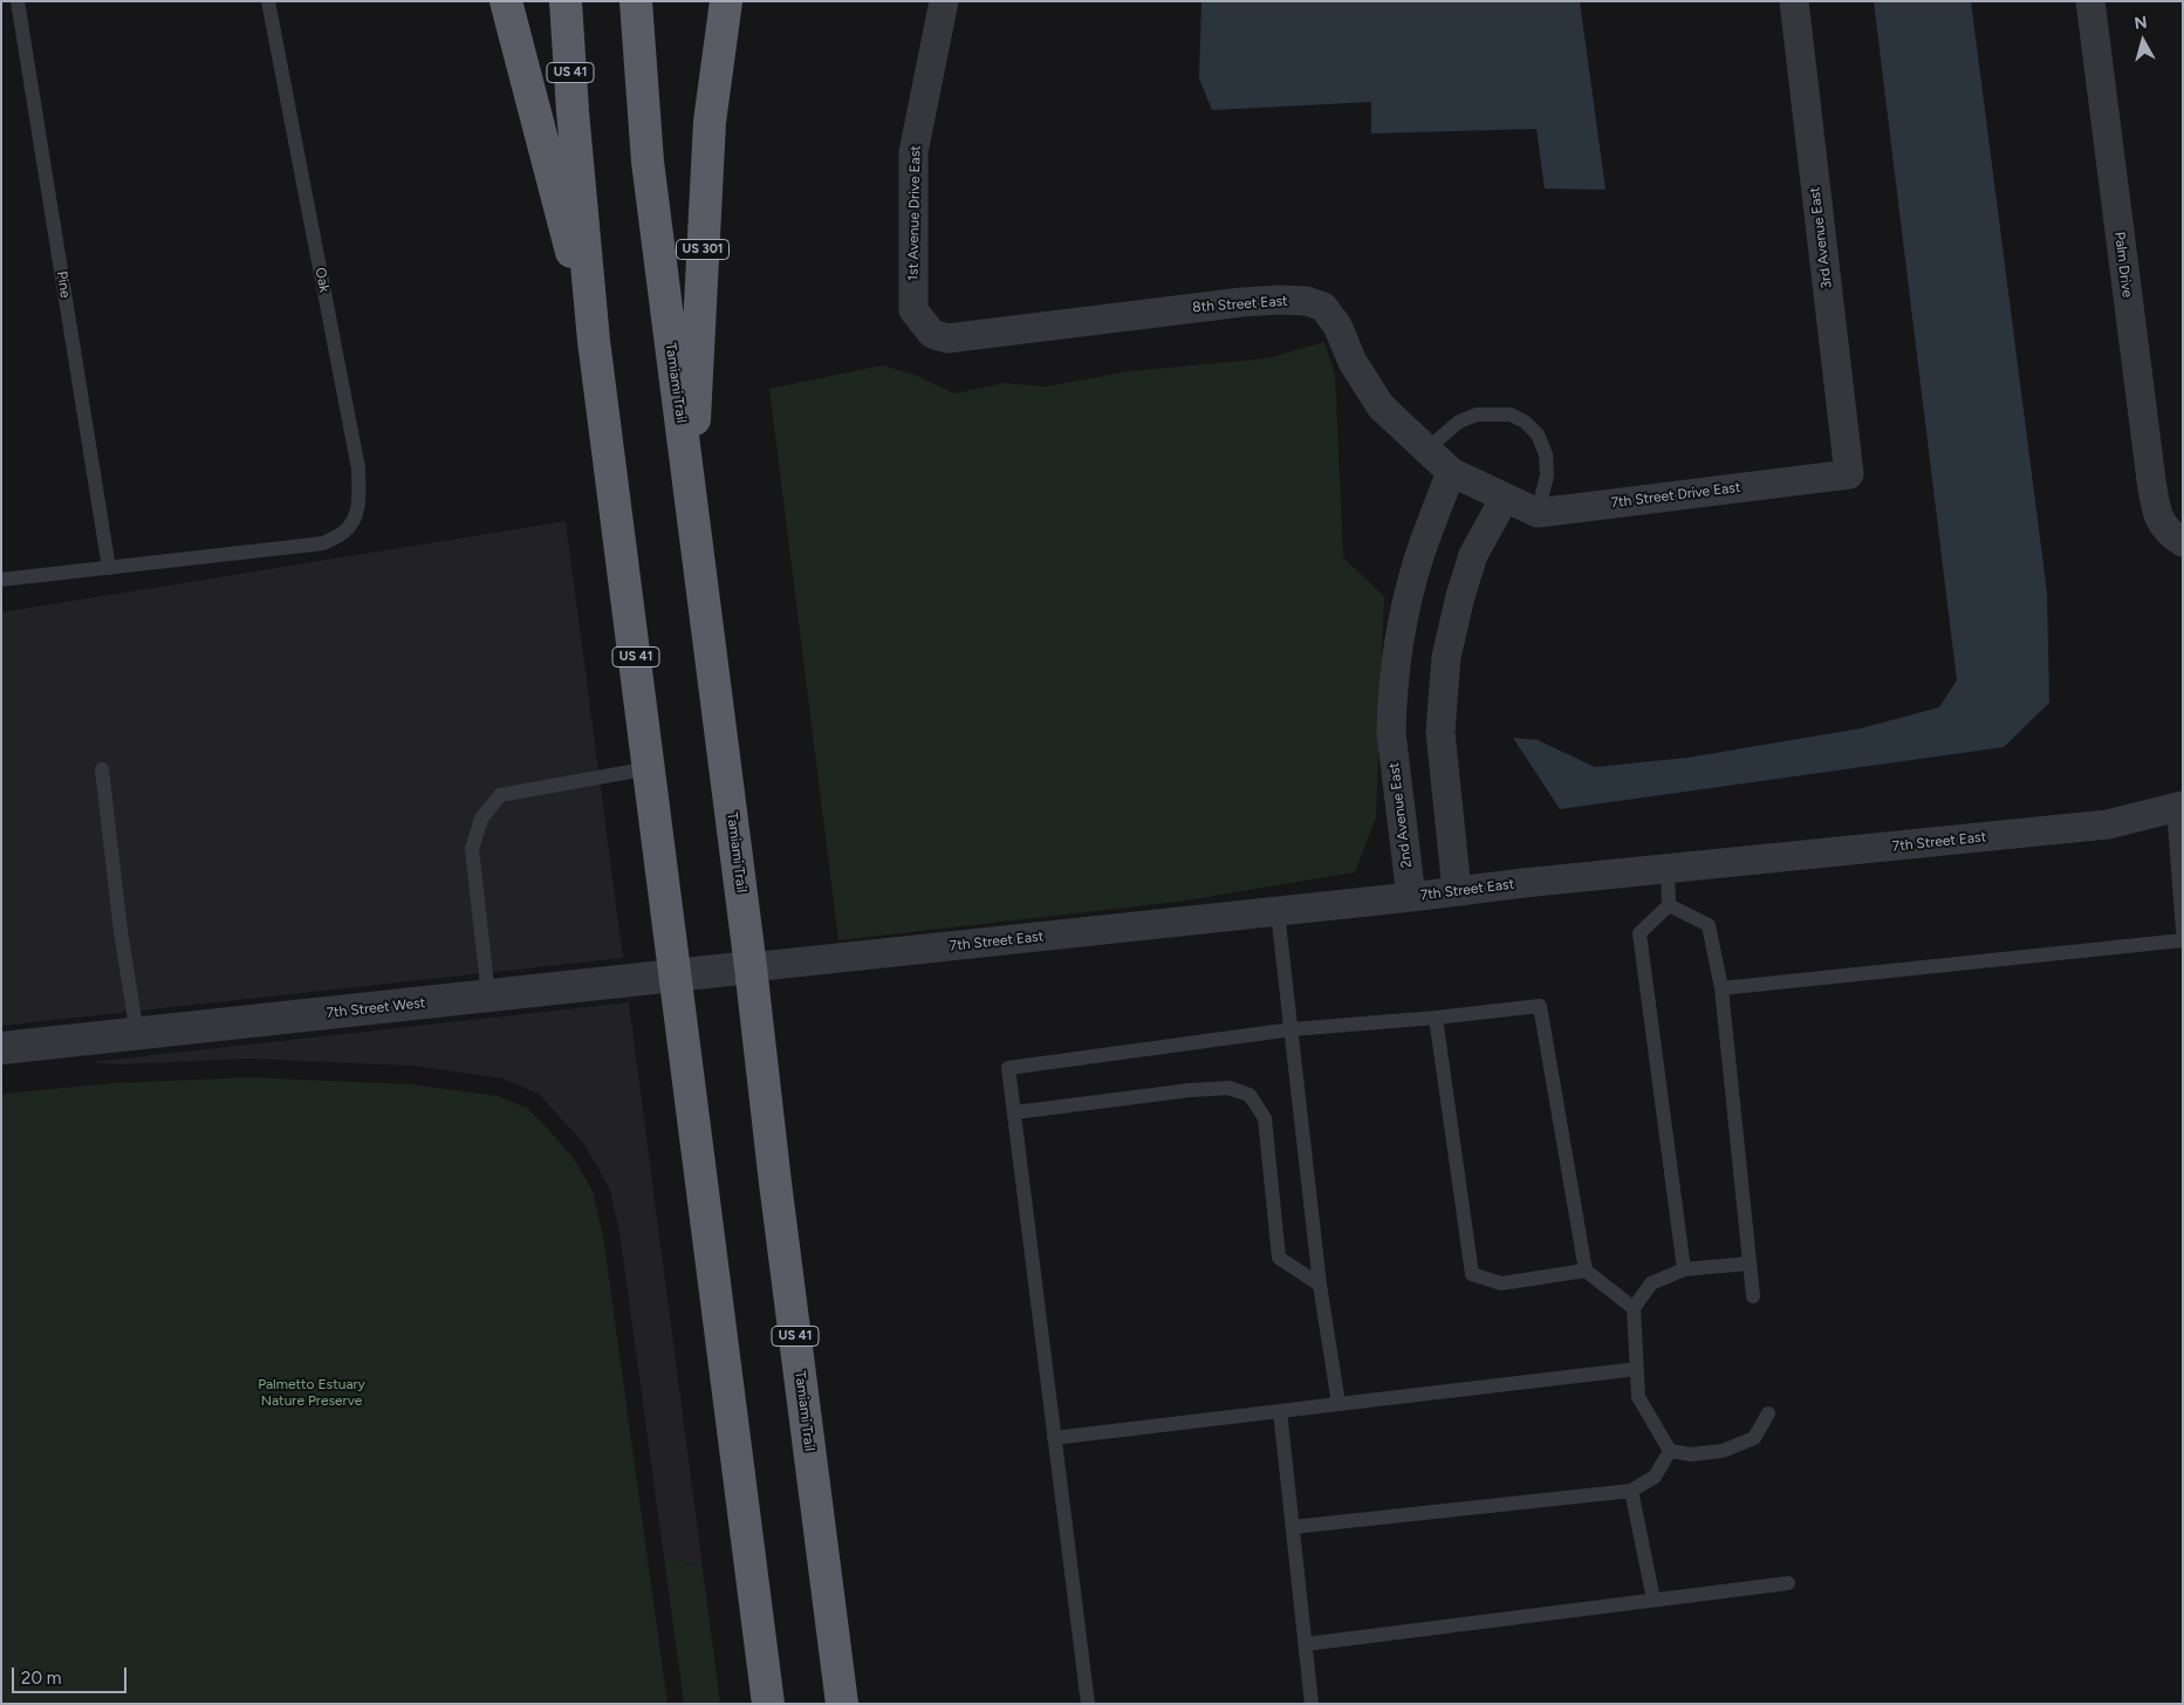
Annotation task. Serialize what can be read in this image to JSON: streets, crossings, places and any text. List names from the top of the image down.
{
  "streets": {
    "highway": ["US 41", "US 301", "Tamiami Trail"],
    "street": [
      "1st Avenue Drive East",
      "3rd Avenue East",
      "Palm Drive",
      "8th Street East",
      "7th Street Drive East",
      "2nd Avenue East",
      "7th Street East",
      "7th Street West"
    ],
    "lane": ["Oak", "Pine"]
  },
  "crossings": [
    ["US 41", "7th Street West"],
    ["1st Avenue Drive East", "8th Street East"],
    ["3rd Avenue East", "7th Street Drive East"],
    ["US 301", "Tamiami Trail"],
    ["Oak", "Pine"],
    ["8th Street East", "2nd Avenue East"],
    ["Tamiami Trail", "7th Street East"],
    ["Tamiami Trail", "7th Street West"],
    ["2nd Avenue East", "7th Street East"],
    ["7th Street East", "7th Street West"]
  ],
  "parks": ["Palmetto Estuary Nature Preserve"],
  "scale_bar": "20 m",
  "north": "top"
}
